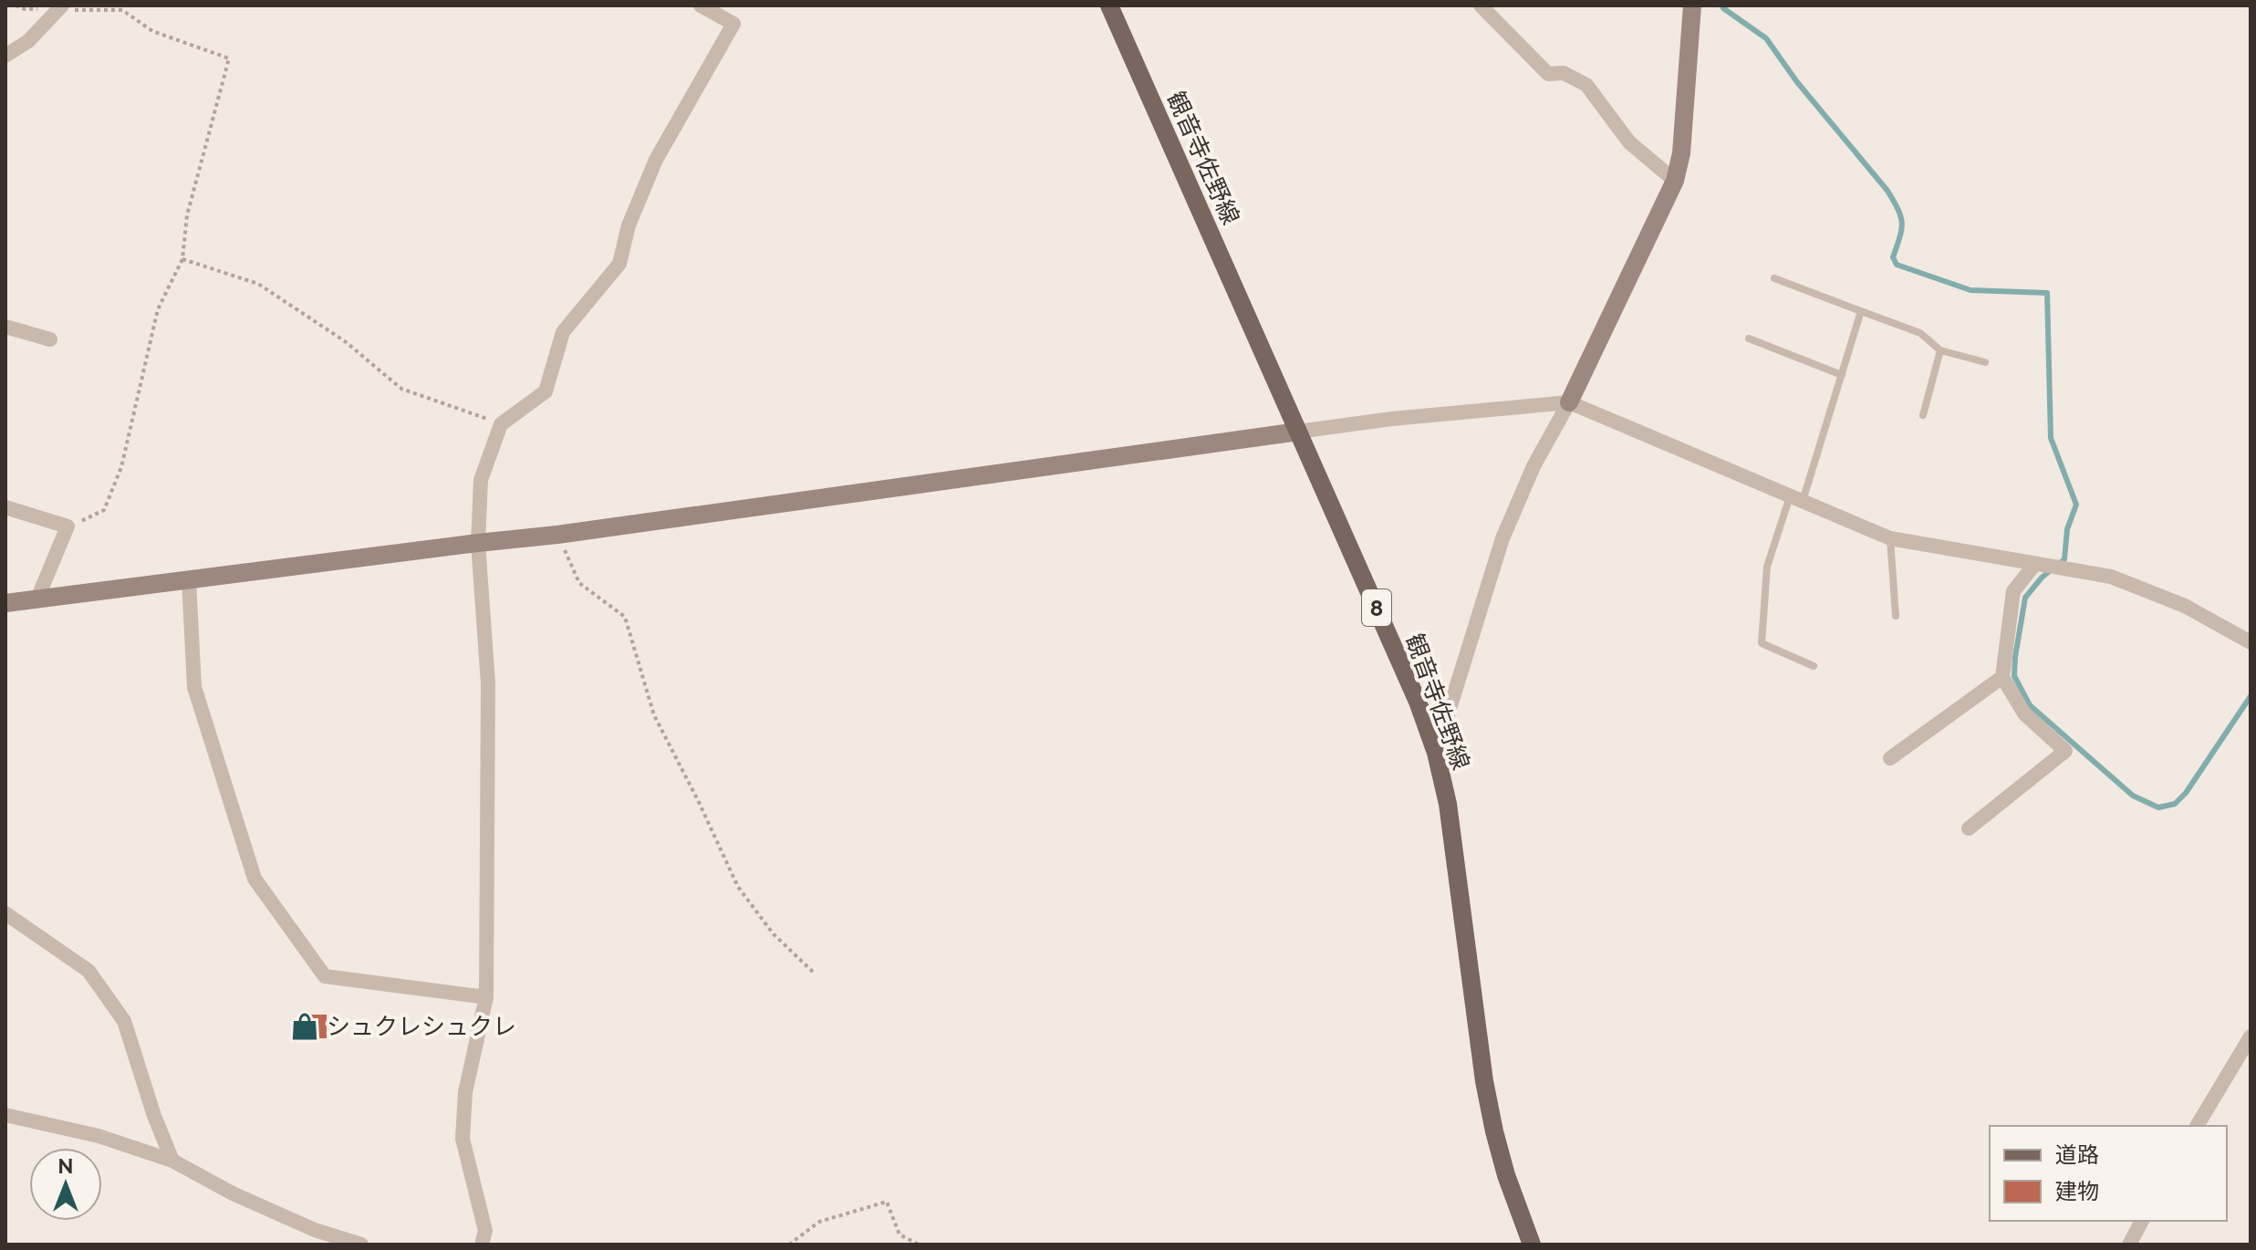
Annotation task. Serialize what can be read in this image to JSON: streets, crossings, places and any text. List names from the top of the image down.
{
  "streets": {
    "main road": ["観音寺佐野線", "8"]
  },
  "places": {
    "shop": ["シュクレシュクレ"]
  },
  "legend": ["道路", "建物"],
  "north": "top"
}
